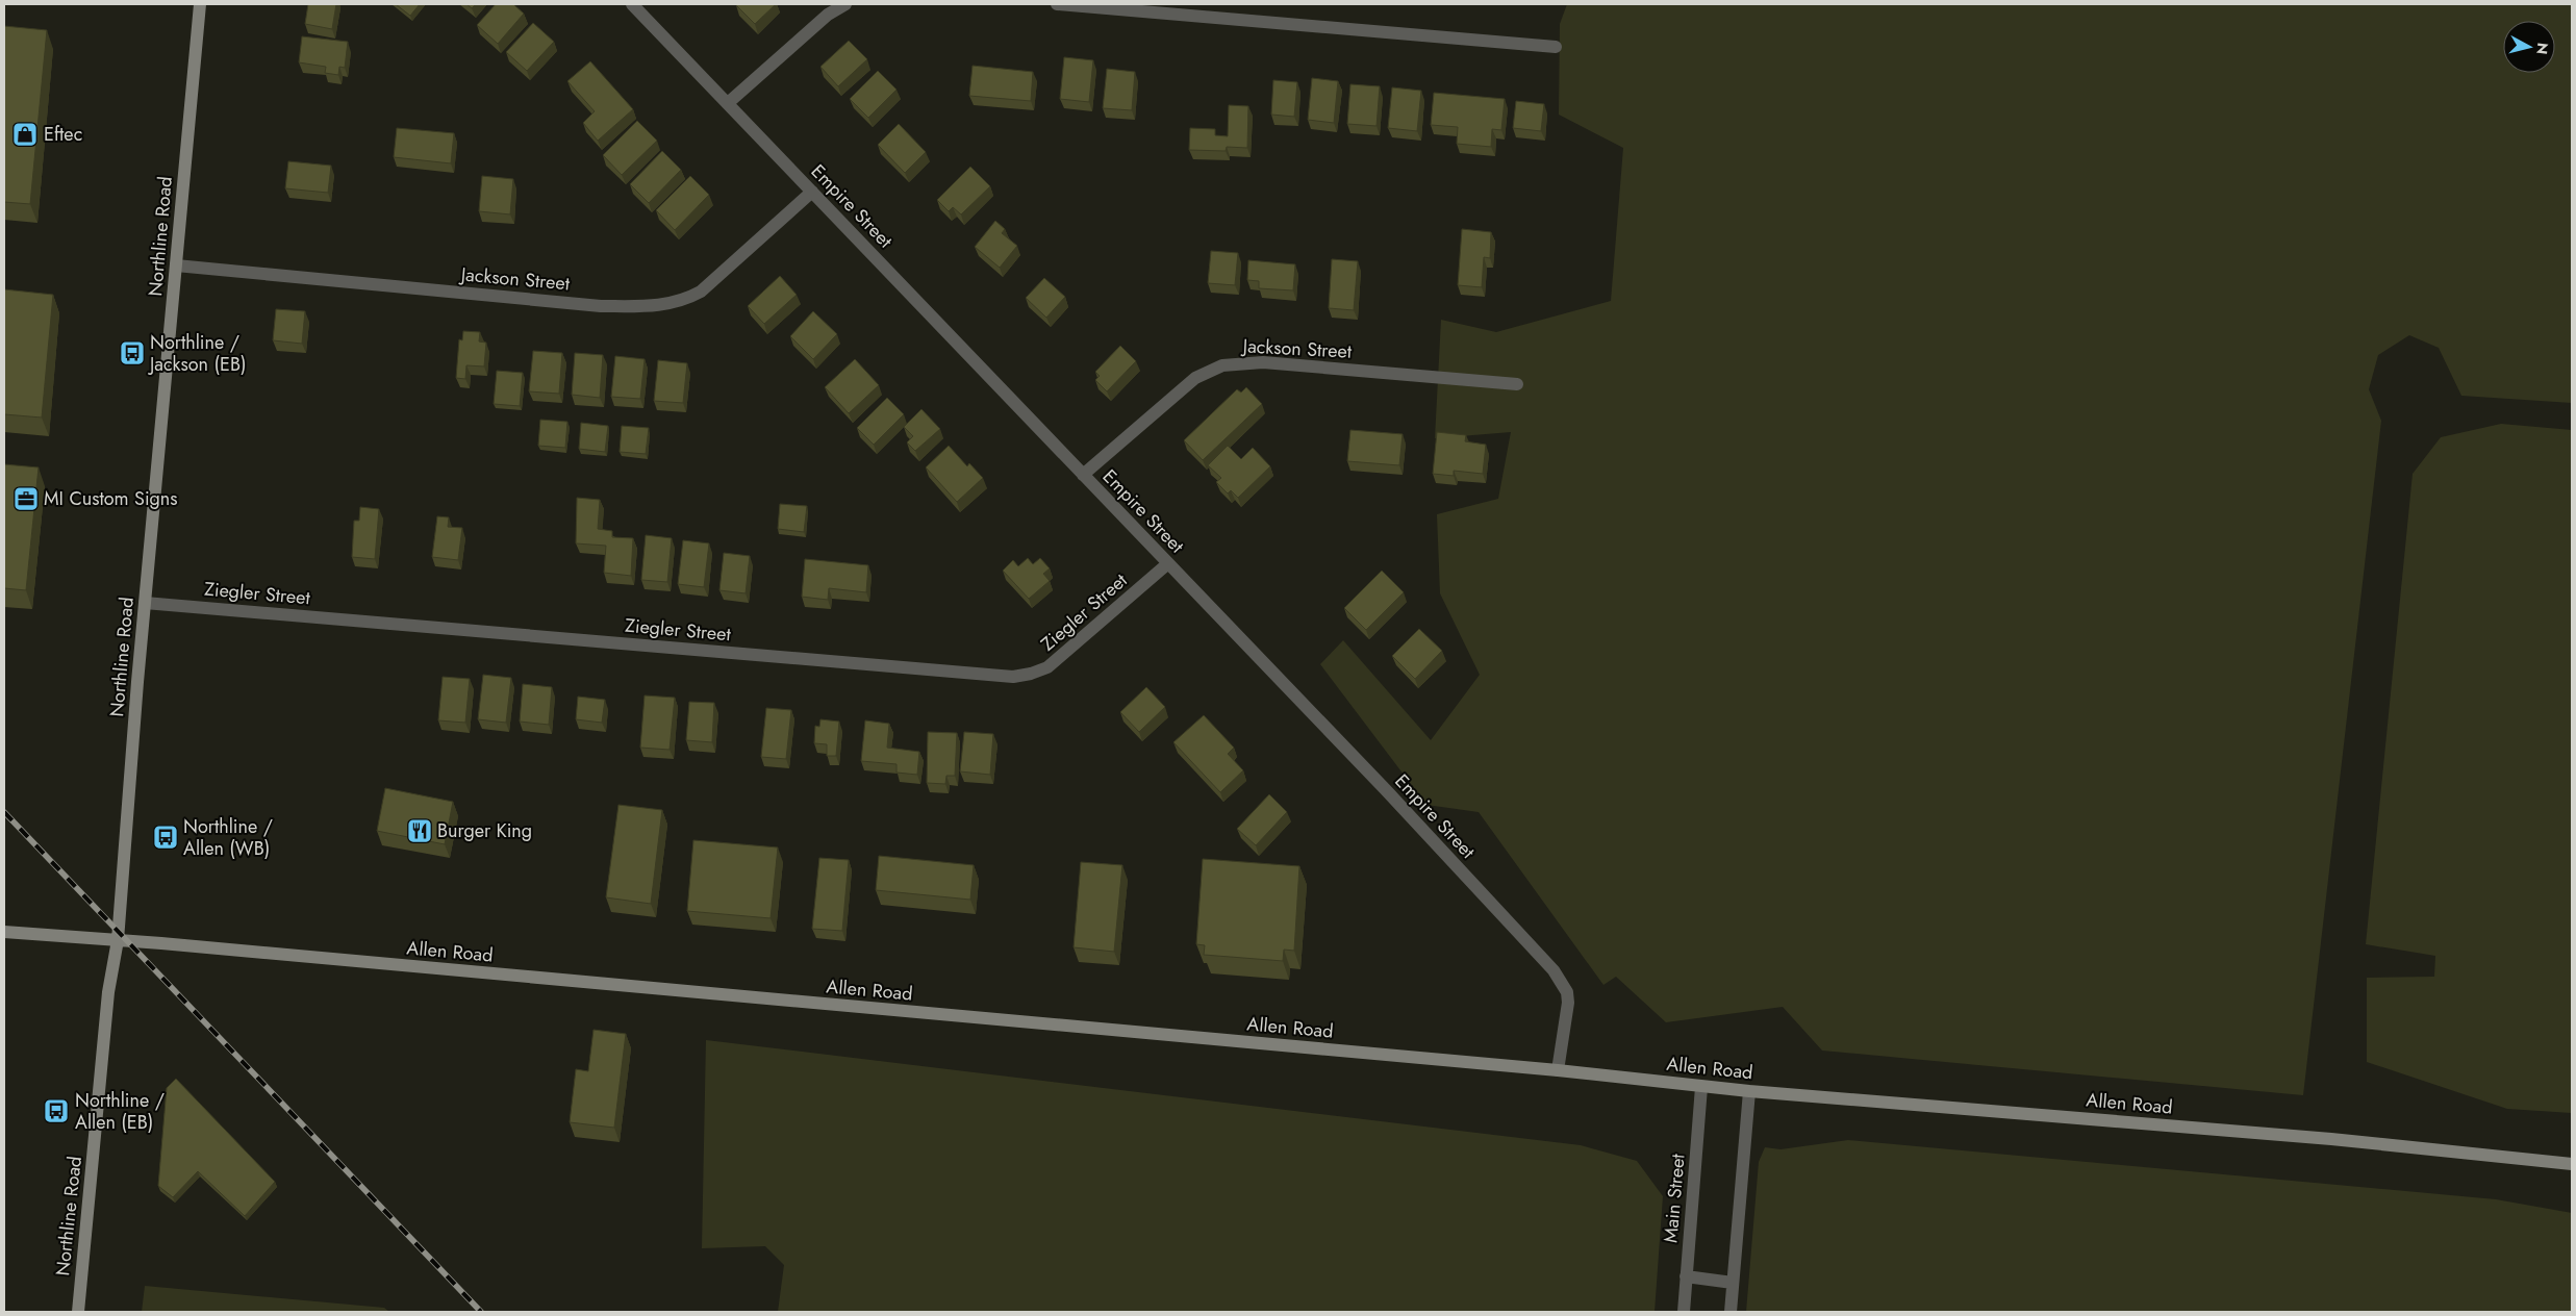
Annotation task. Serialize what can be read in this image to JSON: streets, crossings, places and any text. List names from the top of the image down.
{
  "streets": {
    "main road": ["Northline Road", "Allen Road"],
    "street": [
      "Empire Street",
      "Jackson Street",
      "Ziegler Street",
      "Main Street"
    ]
  },
  "crossings": [
    ["Empire Street", "Jackson Street"],
    ["Empire Street", "Ziegler Street"],
    ["Empire Street", "Allen Road"],
    ["Northline Road", "Jackson Street"],
    ["Northline Road", "Ziegler Street"],
    ["Northline Road", "Allen Road"],
    ["Allen Road", "Main Street"]
  ],
  "places": {
    "shop": ["Eftec"],
    "bus stop": ["Northline / Jackson (EB)", "Northline / Allen (WB)", "Northline / Allen (EB)"],
    "office": ["MI Custom Signs"],
    "restaurant": ["Burger King"]
  },
  "north": "right"
}
